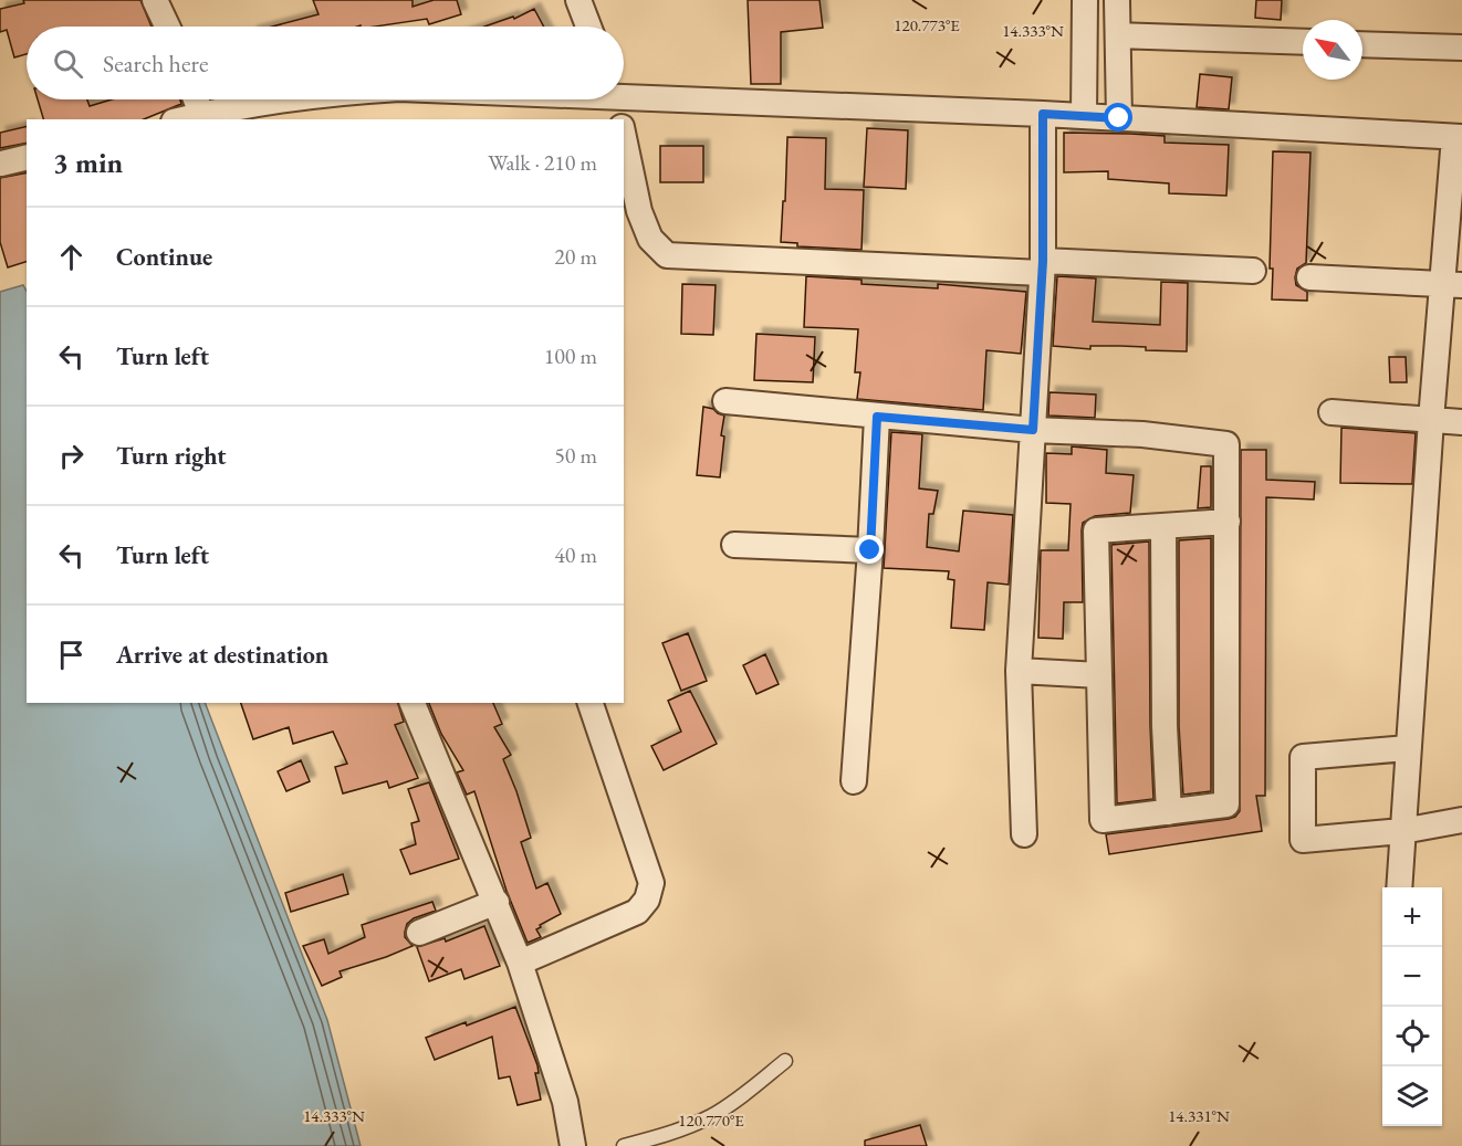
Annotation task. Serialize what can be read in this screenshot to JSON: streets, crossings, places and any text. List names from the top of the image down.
{
  "north": "top left",
  "page": {
    "search": "Search here",
    "heading": ["3 min", "Walk · 210 m"],
    "list": [
      ["Continue", "20 m"],
      ["Turn left", "100 m"],
      ["Turn right", "50 m"],
      ["Turn left", "40 m"],
      "Arrive at destination"
    ],
    "map_buttons": ["+", "−"]
  },
  "coordinates": [
    "120.773°E",
    "14.333°N",
    "14.331°N",
    "120.770°E"
  ]
}
